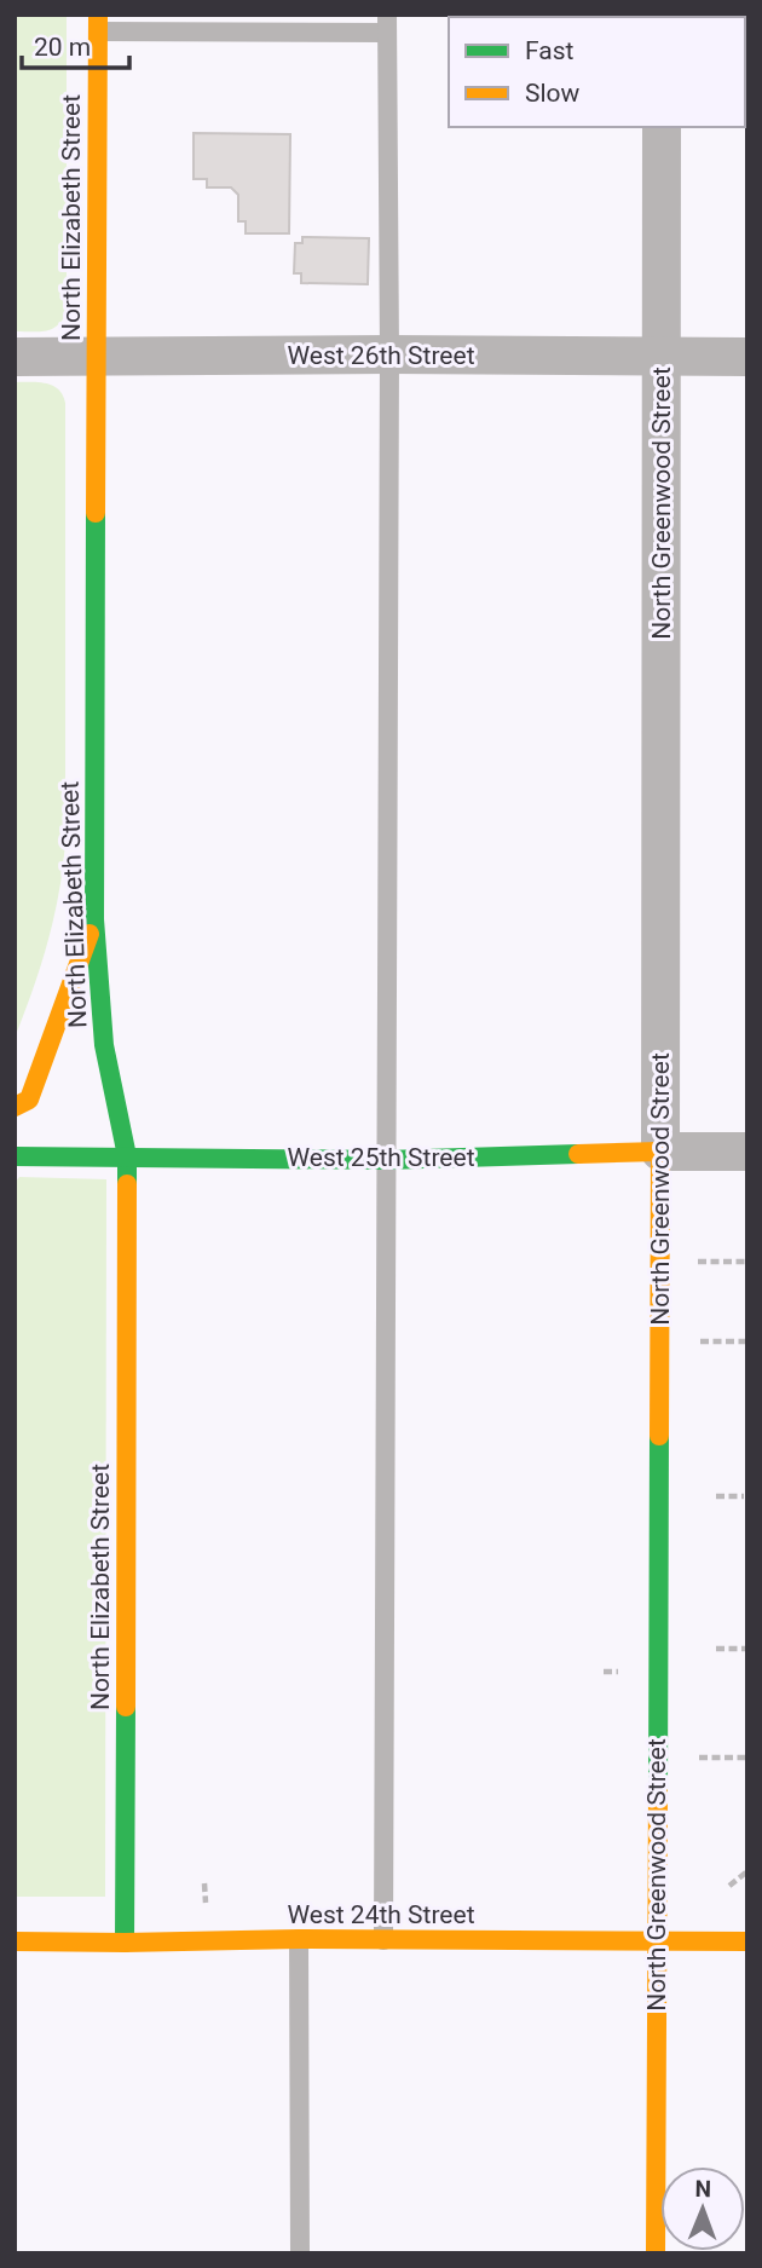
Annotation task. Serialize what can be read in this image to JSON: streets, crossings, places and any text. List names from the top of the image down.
{
  "streets": {
    "main road": [
      "North Elizabeth Street",
      "North Greenwood Street",
      "West 25th Street",
      "West 24th Street"
    ],
    "street": ["West 26th Street"]
  },
  "crossings": [
    ["North Elizabeth Street", "West 26th Street"],
    ["North Elizabeth Street", "West 25th Street"],
    ["North Elizabeth Street", "West 24th Street"],
    ["West 26th Street", "North Greenwood Street"],
    ["North Greenwood Street", "West 25th Street"],
    ["North Greenwood Street", "West 24th Street"]
  ],
  "legend": ["Fast", "Slow"],
  "scale_bar": "20 m",
  "north": "top"
}
